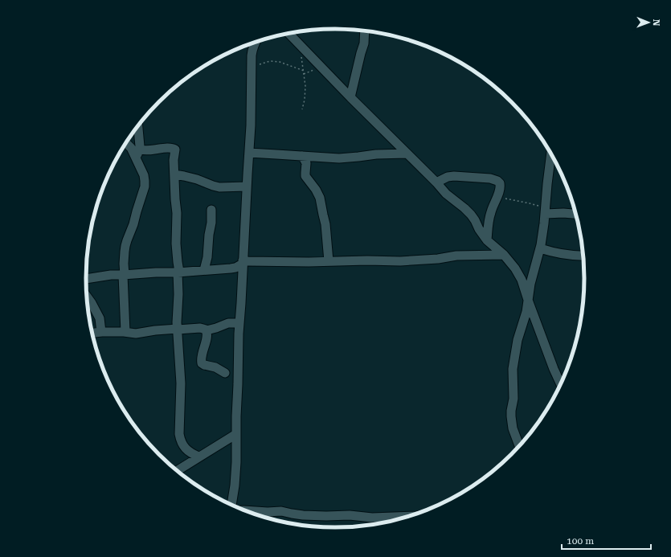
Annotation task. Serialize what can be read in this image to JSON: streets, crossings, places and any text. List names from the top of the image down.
{
  "scale_bar": "100 m",
  "north": "right"
}
